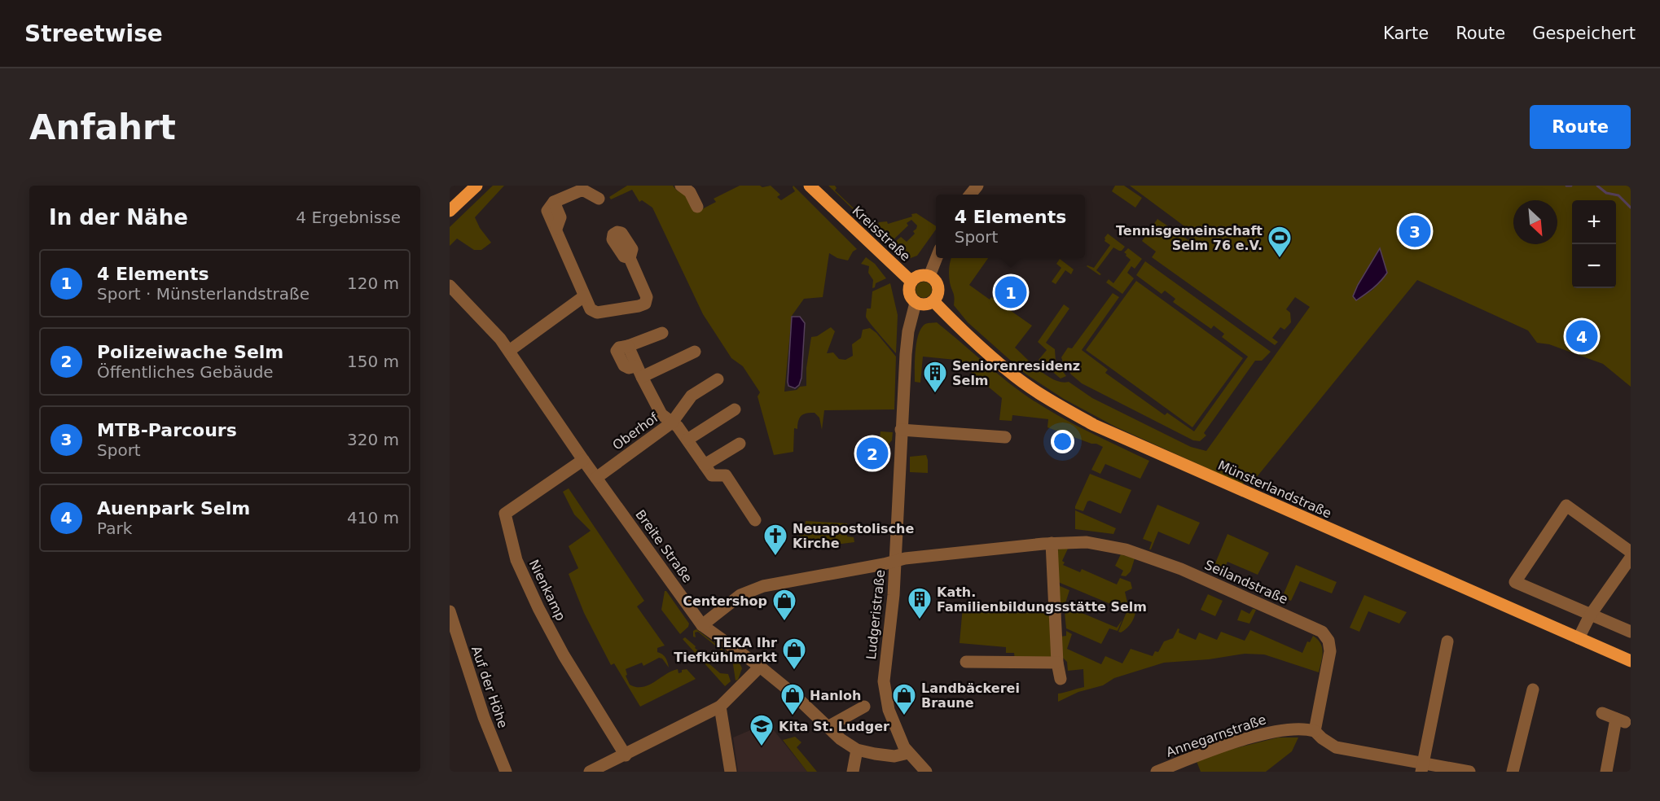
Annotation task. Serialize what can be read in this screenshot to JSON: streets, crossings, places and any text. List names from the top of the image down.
{
  "streets": {
    "main road": ["Kreisstraße", "Münsterlandstraße"],
    "street": [
      "Oberhof",
      "Breite Straße",
      "Seilandstraße",
      "Nienkamp",
      "Ludgeristraße",
      "Auf der Höhe",
      "Annegarnstraße"
    ]
  },
  "crossings": [
    ["Kreisstraße", "Münsterlandstraße"],
    ["Kreisstraße", "Ludgeristraße"],
    ["Oberhof", "Breite Straße"],
    ["Münsterlandstraße", "Ludgeristraße"],
    ["Breite Straße", "Seilandstraße"],
    ["Breite Straße", "Nienkamp"],
    ["Breite Straße", "Ludgeristraße"],
    ["Seilandstraße", "Ludgeristraße"],
    ["Seilandstraße", "Annegarnstraße"]
  ],
  "places": {
    "sports": ["Tennisgemeinschaft Selm 76 e.V."],
    "building": ["Seniorenresidenz Selm", "Kath. Familienbildungsstätte Selm"],
    "church": ["Neuapostolische Kirche"],
    "shop": [
      "Centershop",
      "TEKA Ihr Tiefkühlmarkt",
      "Hanloh",
      "Landbäckerei Braune"
    ],
    "school or university": ["Kita St. Ludger"]
  },
  "north": "bottom right",
  "page": {
    "header": "Streetwise",
    "nav": ["Karte", "Route", "Gespeichert"],
    "buttons": "Route",
    "title": "Anfahrt",
    "heading": ["In der Nähe", "4 Ergebnisse"],
    "popup": ["4 Elements", "Sport"],
    "map_buttons": ["+", "−"],
    "pins": [
      "3",
      "1",
      "4",
      "2"
    ],
    "list": [
      {
        "mark": "1",
        "name": "4 Elements",
        "note": "Sport · Münsterlandstraße",
        "value": "120 m"
      },
      {
        "mark": "2",
        "name": "Polizeiwache Selm",
        "note": "Öffentliches Gebäude",
        "value": "150 m"
      },
      {
        "mark": "3",
        "name": "MTB-Parcours",
        "note": "Sport",
        "value": "320 m"
      },
      {
        "mark": "4",
        "name": "Auenpark Selm",
        "note": "Park",
        "value": "410 m"
      }
    ]
  }
}
